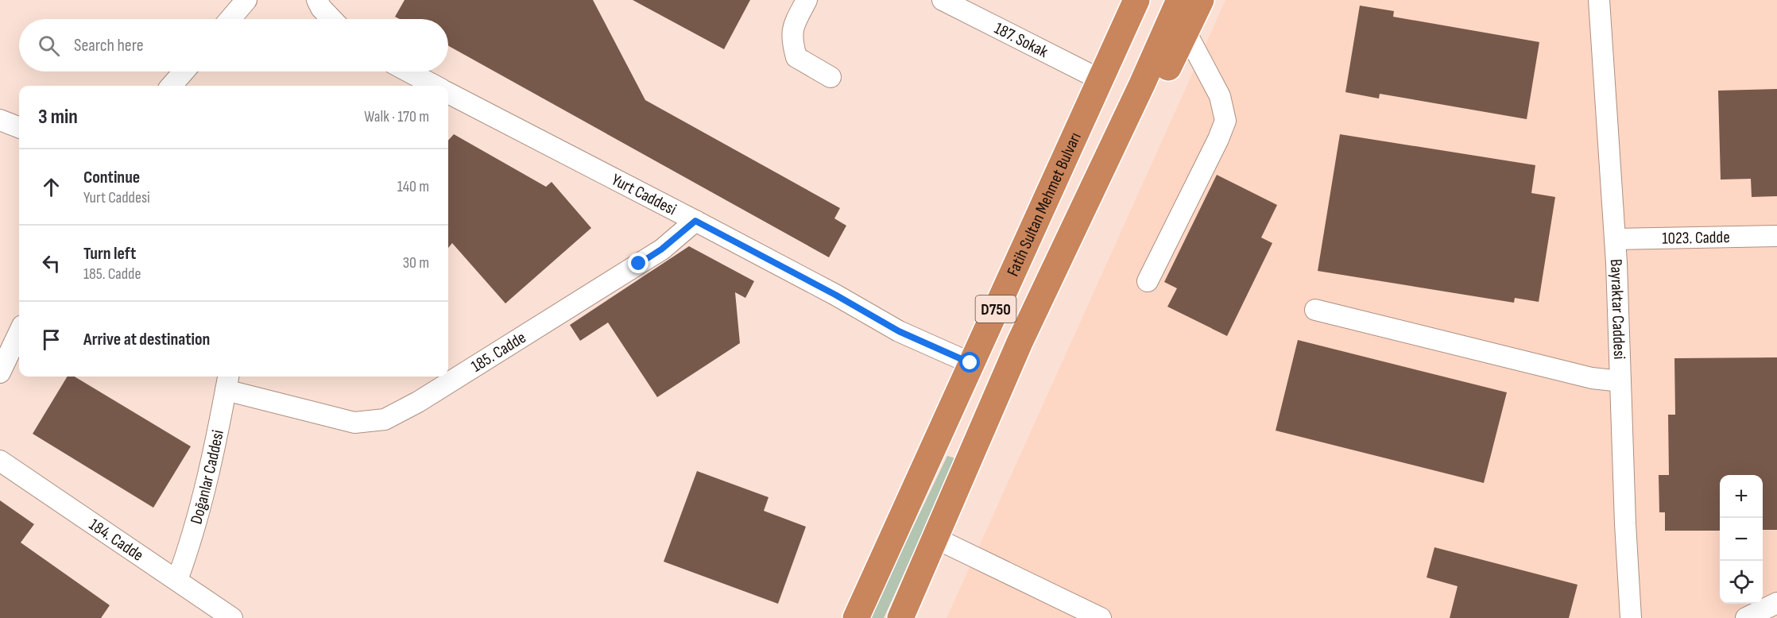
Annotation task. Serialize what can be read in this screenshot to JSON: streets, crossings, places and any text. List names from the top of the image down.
{
  "streets": {
    "highway": ["Fatih Sultan Mehmet Bulvarı", "D750"],
    "street": [
      "187. Sokak",
      "Yurt Caddesi",
      "1023. Cadde",
      "Bayraktar Caddesi",
      "185. Cadde",
      "Doğanlar Caddesi",
      "184. Cadde"
    ]
  },
  "crossings": [
    ["187. Sokak", "Fatih Sultan Mehmet Bulvarı"],
    ["Yurt Caddesi", "Fatih Sultan Mehmet Bulvarı"],
    ["Yurt Caddesi", "185. Cadde"],
    ["1023. Cadde", "Bayraktar Caddesi"],
    ["185. Cadde", "Doğanlar Caddesi"],
    ["Doğanlar Caddesi", "184. Cadde"]
  ],
  "page": {
    "search": "Search here",
    "heading": ["3 min", "Walk · 170 m"],
    "list": [
      ["Continue", "Yurt Caddesi", "140 m"],
      ["Turn left", "185. Cadde", "30 m"],
      "Arrive at destination"
    ],
    "map_buttons": ["+", "−"]
  }
}
